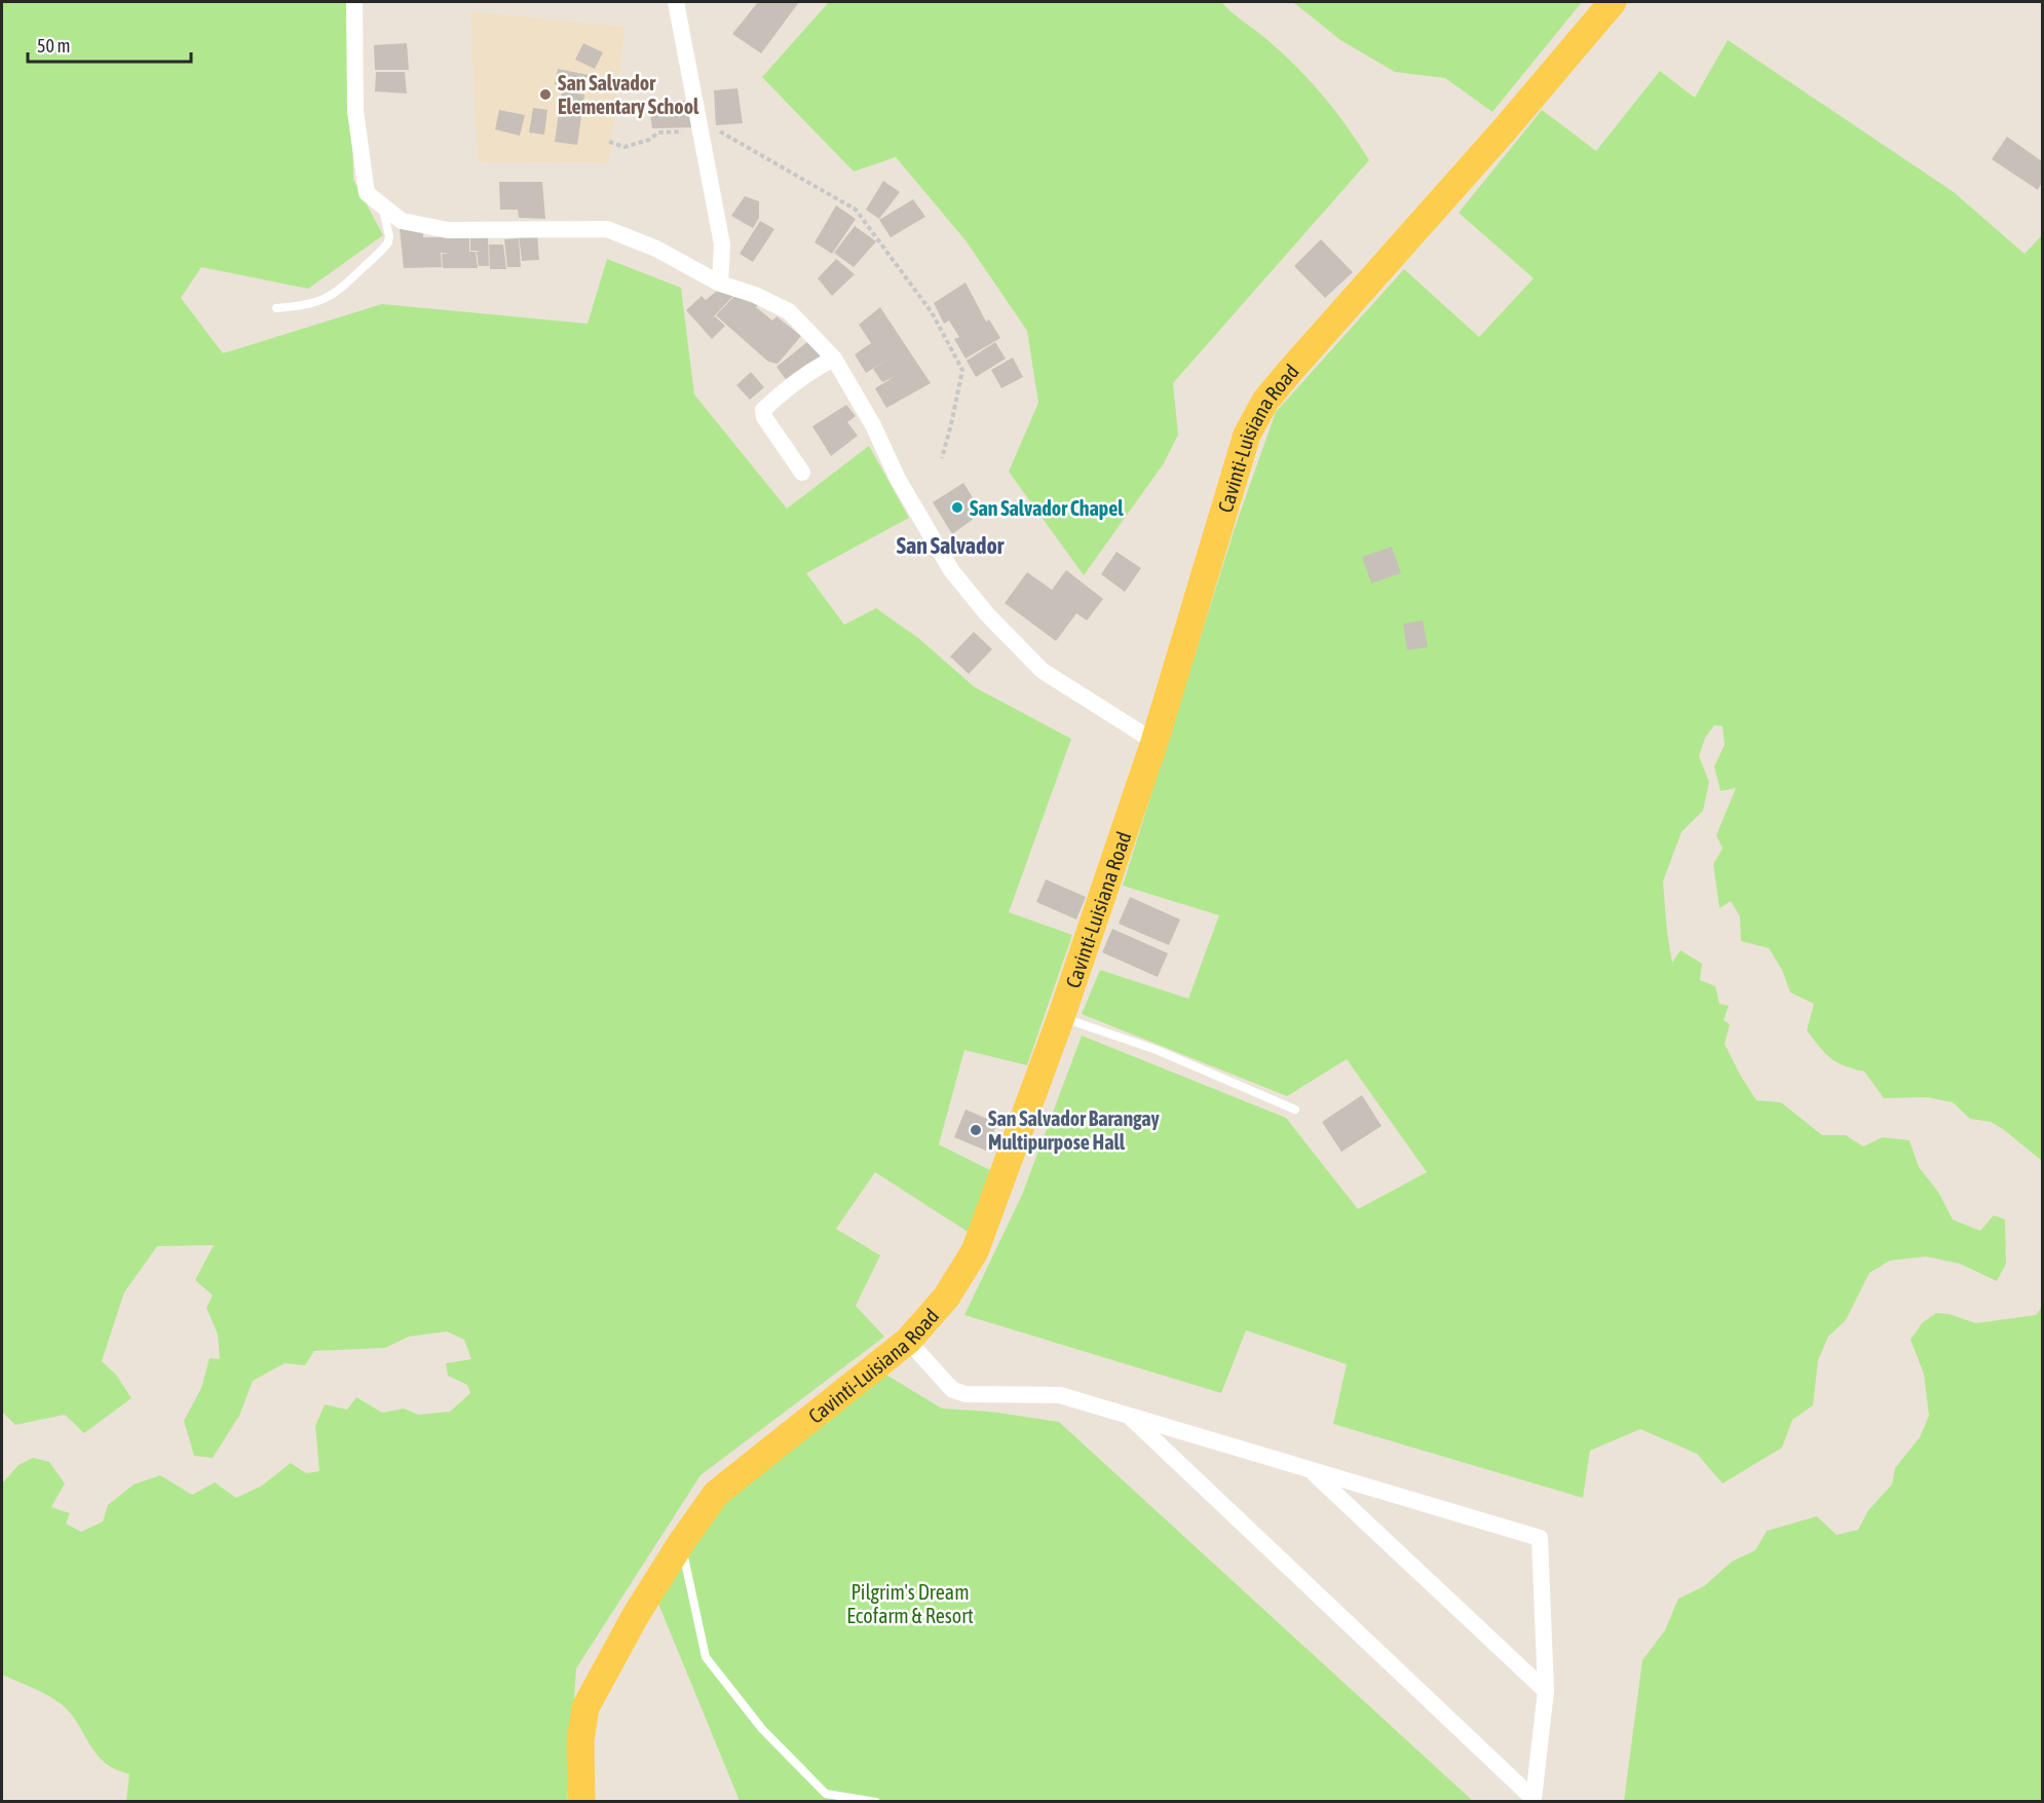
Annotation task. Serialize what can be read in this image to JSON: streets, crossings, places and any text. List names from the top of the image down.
{
  "streets": {
    "main road": ["Cavinti-Luisiana Road"]
  },
  "districts": ["San Salvador"],
  "parks": ["Pilgrim's Dream Ecofarm & Resort"],
  "places": ["San Salvador Elementary School", "San Salvador Chapel", "San Salvador Barangay Multipurpose Hall"],
  "scale_bar": "50 m"
}
